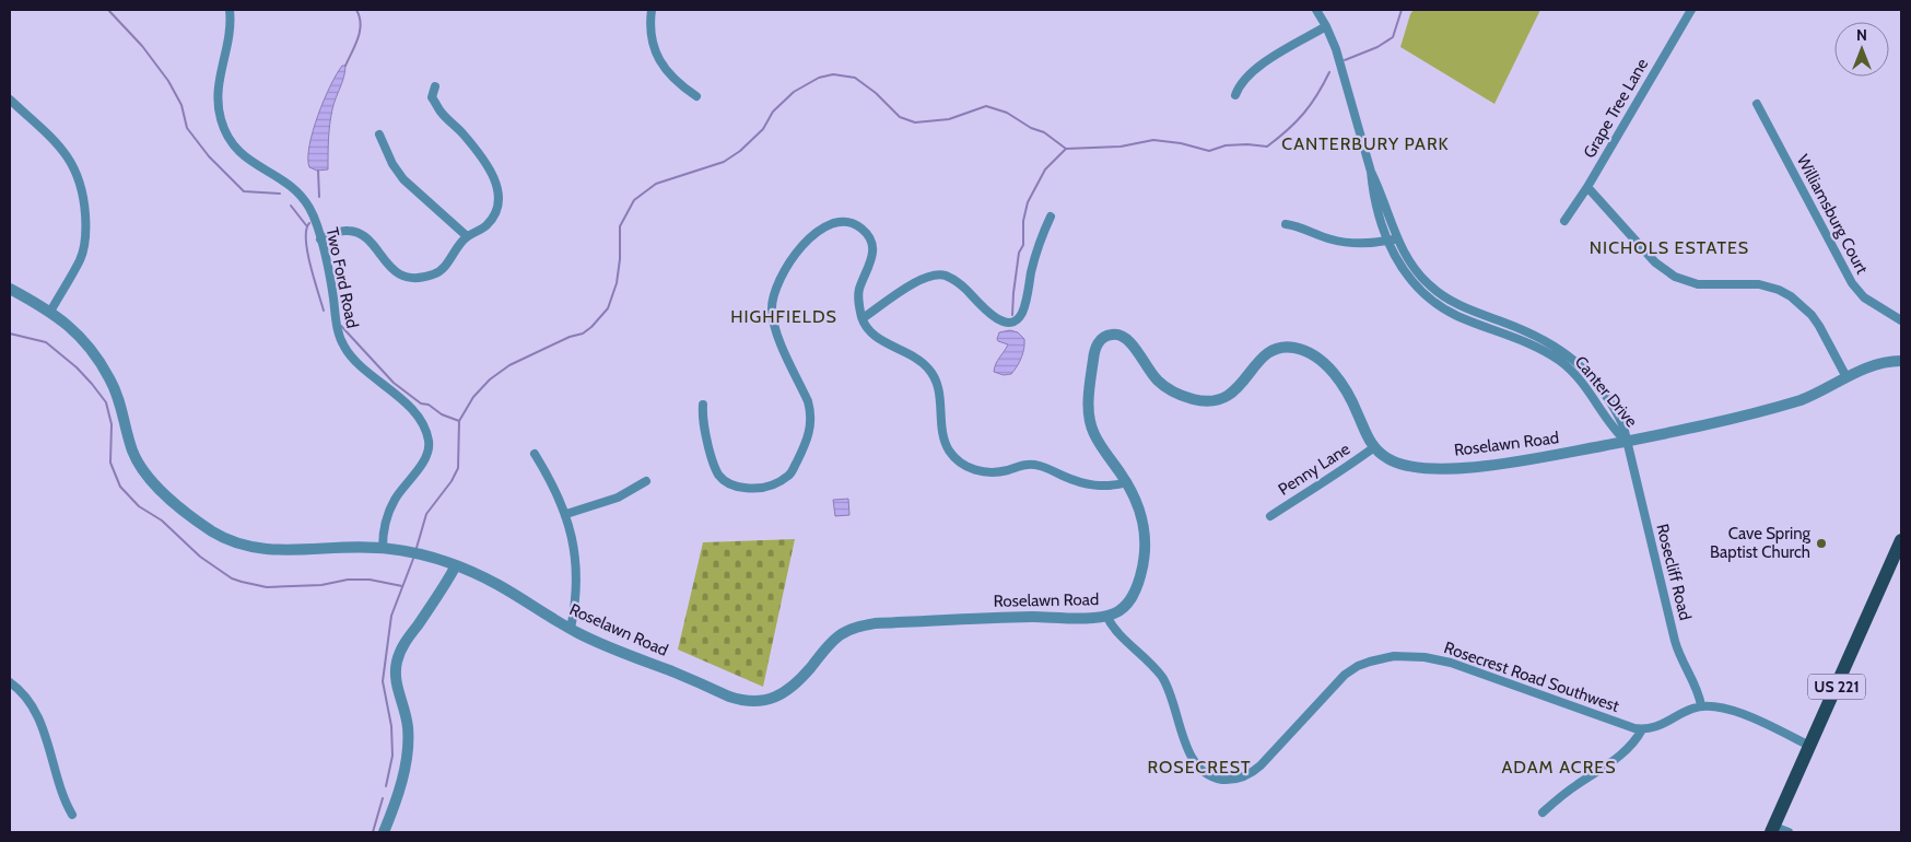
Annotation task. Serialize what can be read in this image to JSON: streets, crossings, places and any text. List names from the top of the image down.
{
  "streets": {
    "main road": ["US 221"],
    "street": [
      "Grape Tree Lane",
      "Williamsburg Court",
      "Two Ford Road",
      "Canter Drive",
      "Roselawn Road",
      "Penny Lane",
      "Rosecliff Road",
      "Rosecrest Road Southwest"
    ]
  },
  "crossings": [
    ["Two Ford Road", "Roselawn Road"],
    ["Canter Drive", "Roselawn Road"],
    ["Canter Drive", "Rosecliff Road"],
    ["Roselawn Road", "Penny Lane"],
    ["Roselawn Road", "Rosecliff Road"],
    ["Roselawn Road", "Rosecrest Road Southwest"]
  ],
  "districts": [
    "CANTERBURY PARK",
    "NICHOLS ESTATES",
    "HIGHFIELDS",
    "ROSECREST",
    "ADAM ACRES"
  ],
  "places": ["Cave Spring Baptist Church"],
  "north": "top"
}
